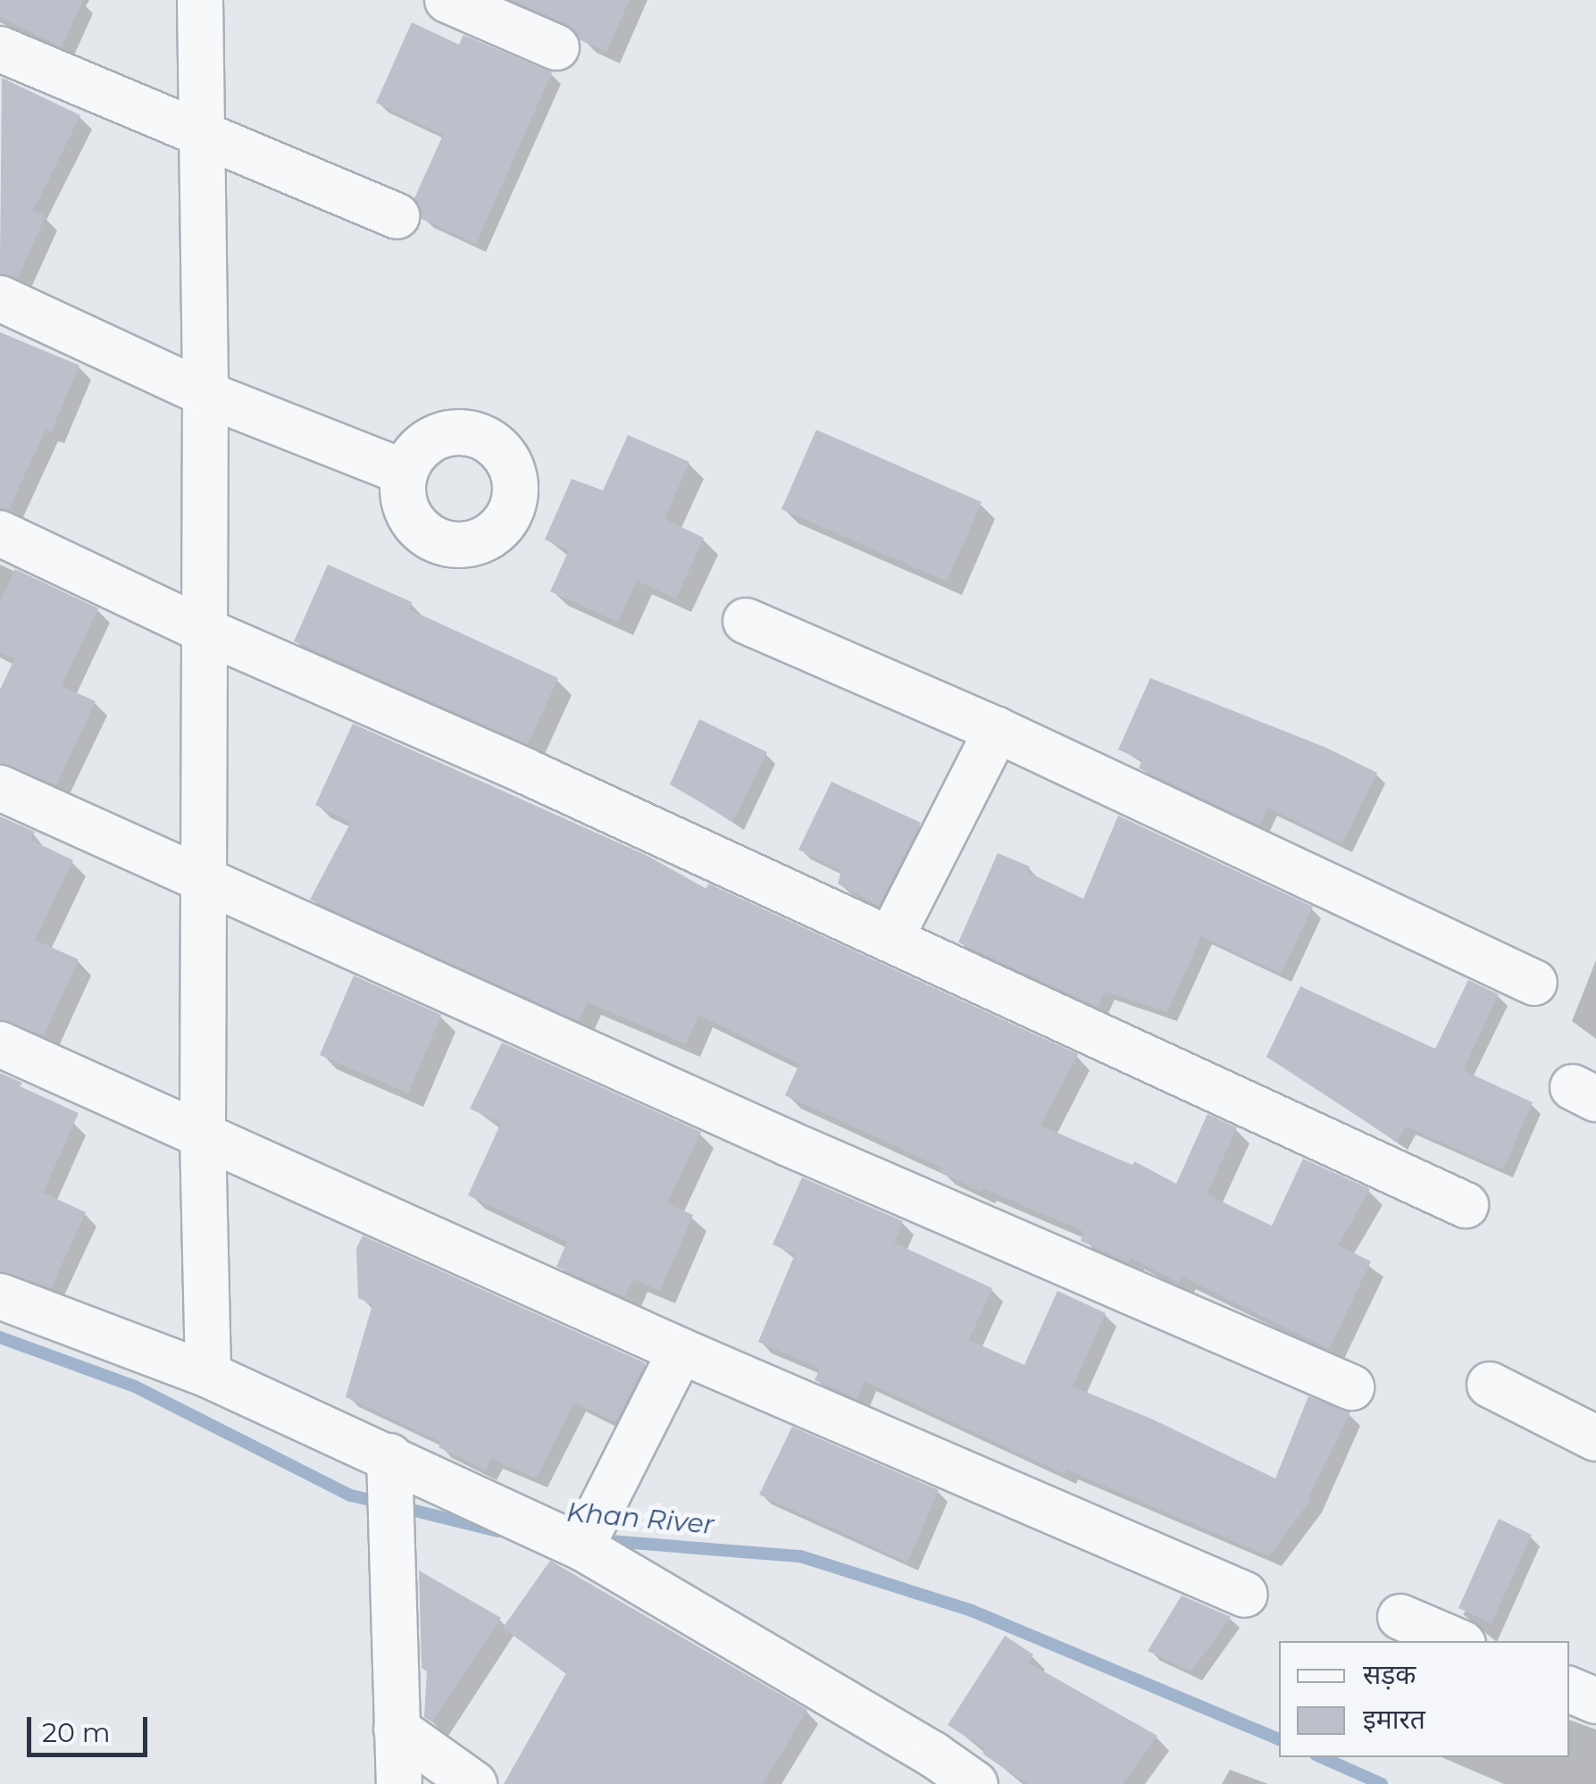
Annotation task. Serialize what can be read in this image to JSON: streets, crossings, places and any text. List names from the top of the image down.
{
  "water": ["Khan River"],
  "legend": ["सड़क", "इमारत"],
  "scale_bar": "20 m"
}
